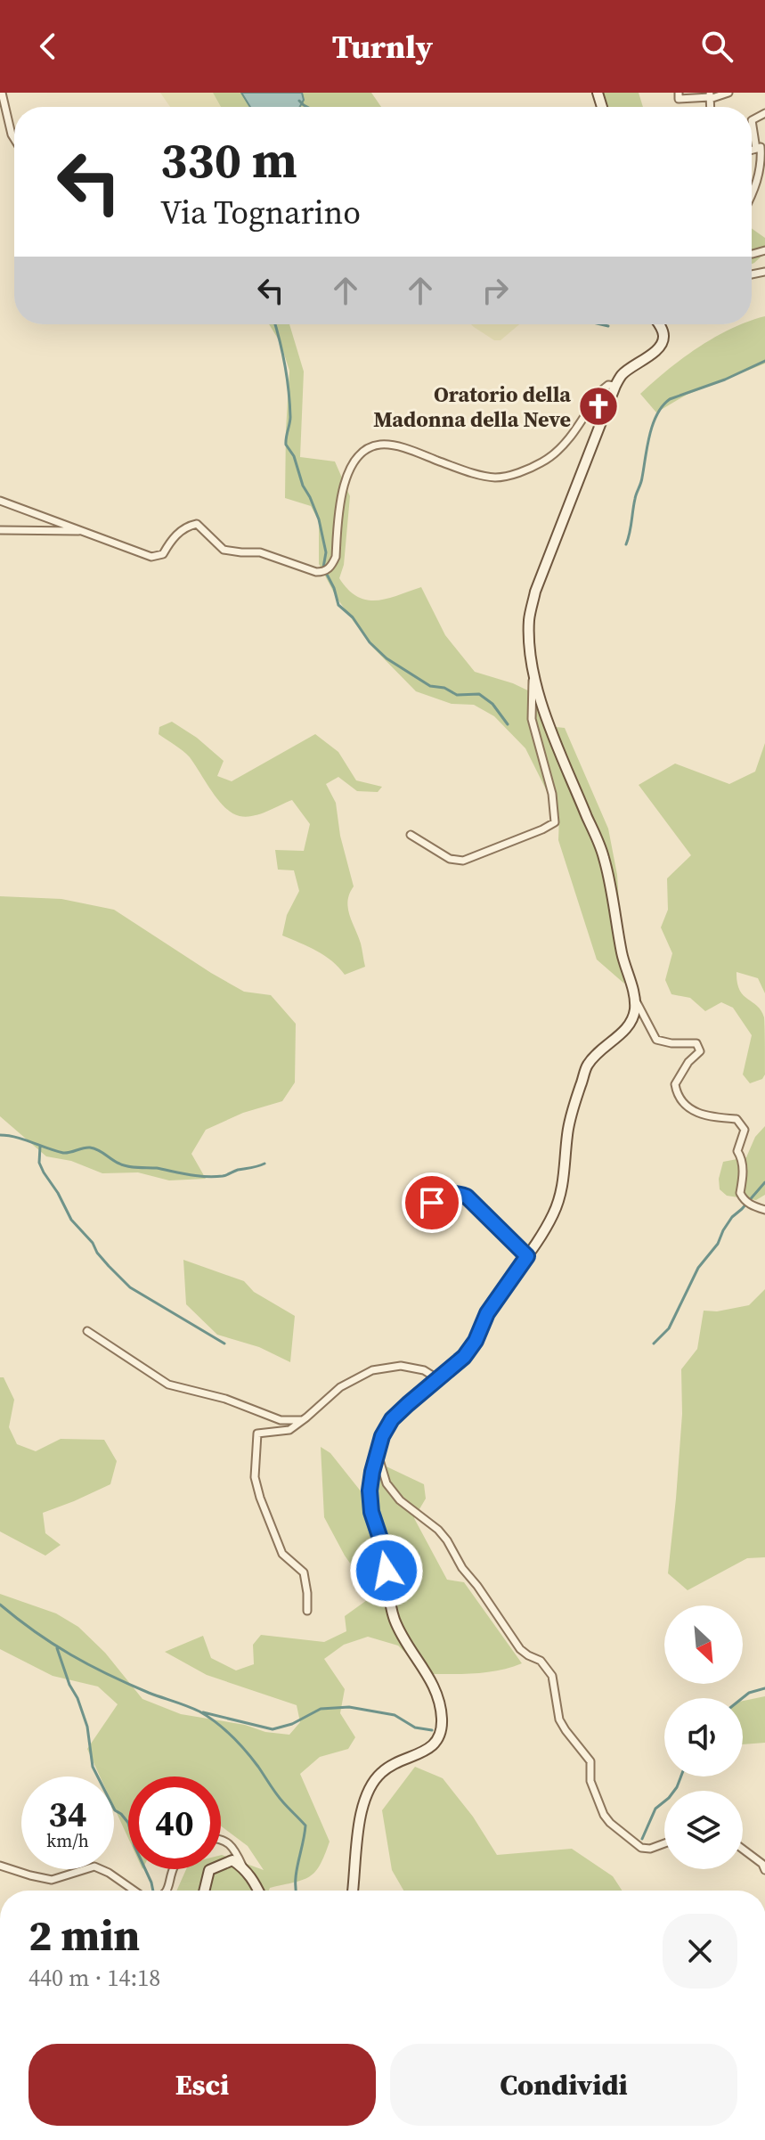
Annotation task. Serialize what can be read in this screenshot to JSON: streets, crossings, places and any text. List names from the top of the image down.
{
  "places": {
    "church": ["Oratorio della Madonna della Neve"]
  },
  "north": "bottom right",
  "page": {
    "header": "Turnly",
    "turn": ["330 m", "Via Tognarino"],
    "speed": "34 km/h",
    "limit": "40",
    "heading": ["2 min", "440 m · 14:18"],
    "buttons": ["Esci", "Condividi"]
  }
}
